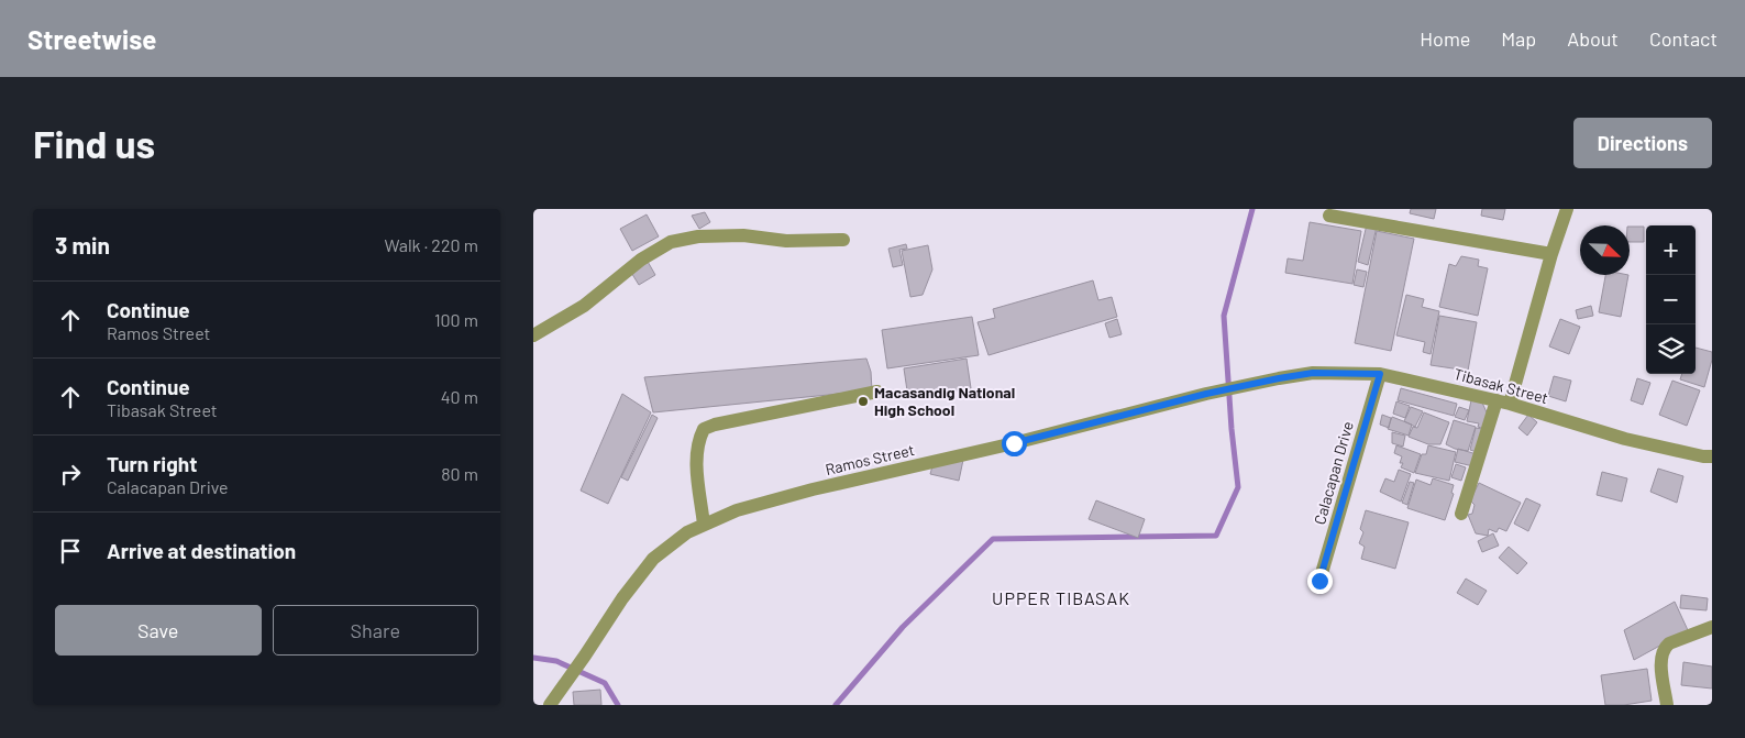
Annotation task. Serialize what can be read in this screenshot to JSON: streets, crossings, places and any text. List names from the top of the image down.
{
  "streets": {
    "street": ["Tibasak Street", "Ramos Street", "Calacapan Drive"]
  },
  "crossings": [
    ["Tibasak Street", "Ramos Street"],
    ["Tibasak Street", "Calacapan Drive"]
  ],
  "districts": ["UPPER TIBASAK"],
  "places": ["Macasandig National High School"],
  "north": "bottom right",
  "page": {
    "header": "Streetwise",
    "nav": [
      "Home",
      "Map",
      "About",
      "Contact"
    ],
    "buttons": [
      "Directions",
      ["Save", "Share"]
    ],
    "title": "Find us",
    "heading": ["3 min", "Walk · 220 m"],
    "map_buttons": ["+", "−"],
    "list": [
      ["Continue", "Ramos Street", "100 m"],
      ["Continue", "Tibasak Street", "40 m"],
      ["Turn right", "Calacapan Drive", "80 m"],
      "Arrive at destination"
    ]
  }
}
